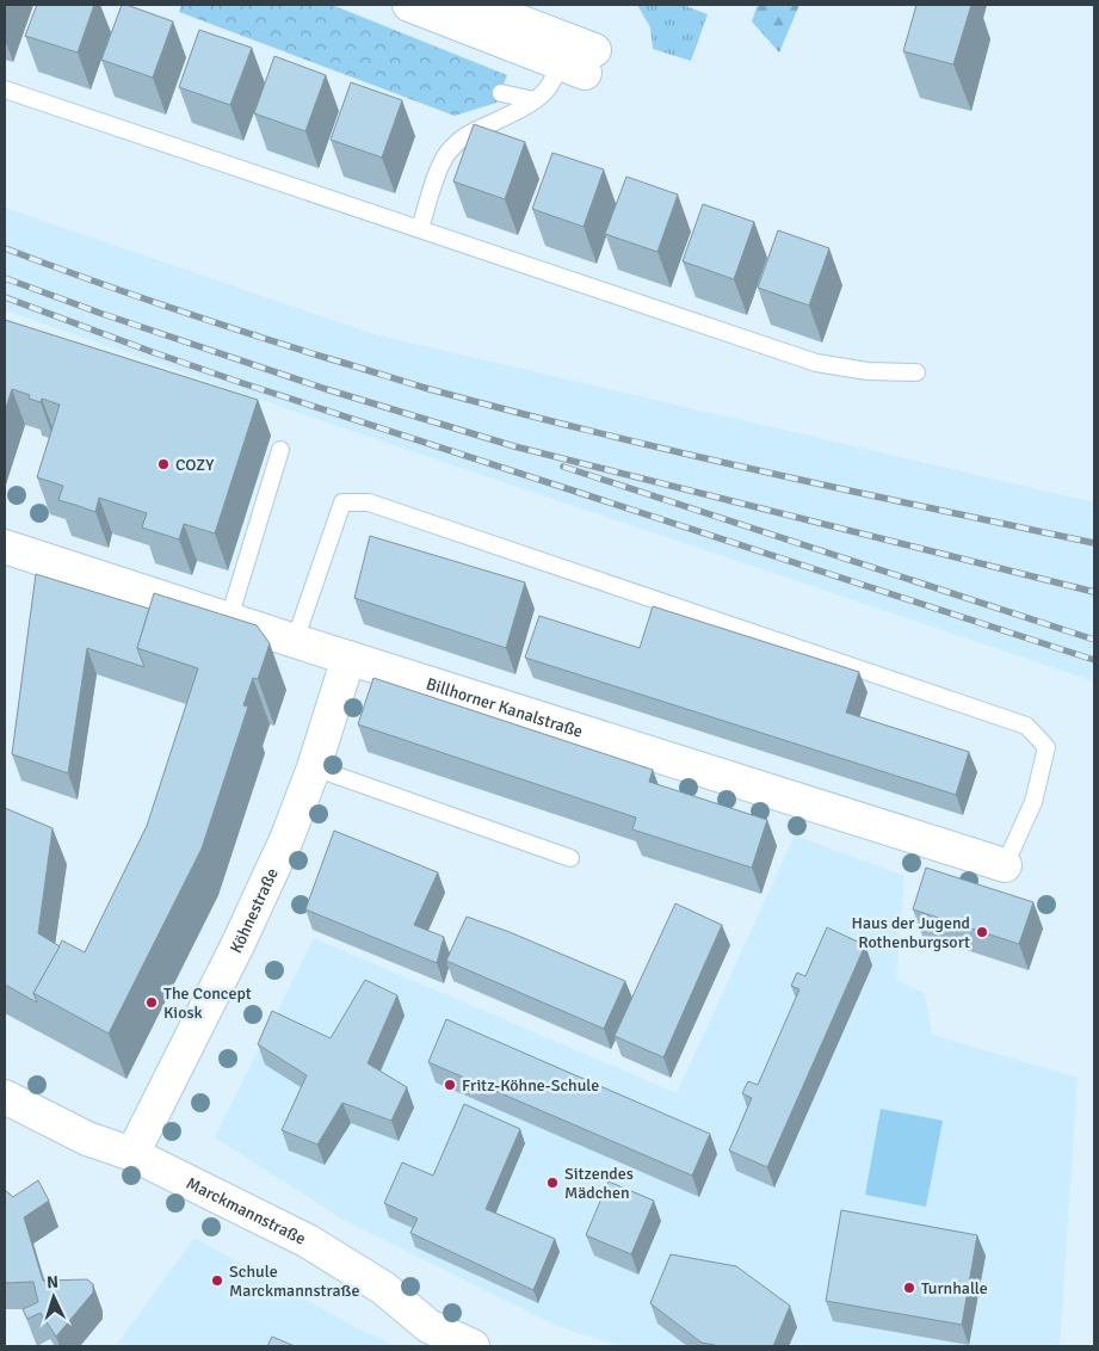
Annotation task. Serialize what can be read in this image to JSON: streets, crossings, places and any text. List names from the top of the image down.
{
  "streets": {
    "street": ["Billhorner Kanalstraße", "Köhnestraße", "Marckmannstraße"]
  },
  "crossings": [
    ["Billhorner Kanalstraße", "Köhnestraße"],
    ["Köhnestraße", "Marckmannstraße"]
  ],
  "places": [
    "COZY",
    "Haus der Jugend Rothenburgsort",
    "The Concept Kiosk",
    "Fritz-Köhne-Schule",
    "Sitzendes Mädchen",
    "Schule Marckmannstraße",
    "Turnhalle"
  ],
  "north": "top"
}
